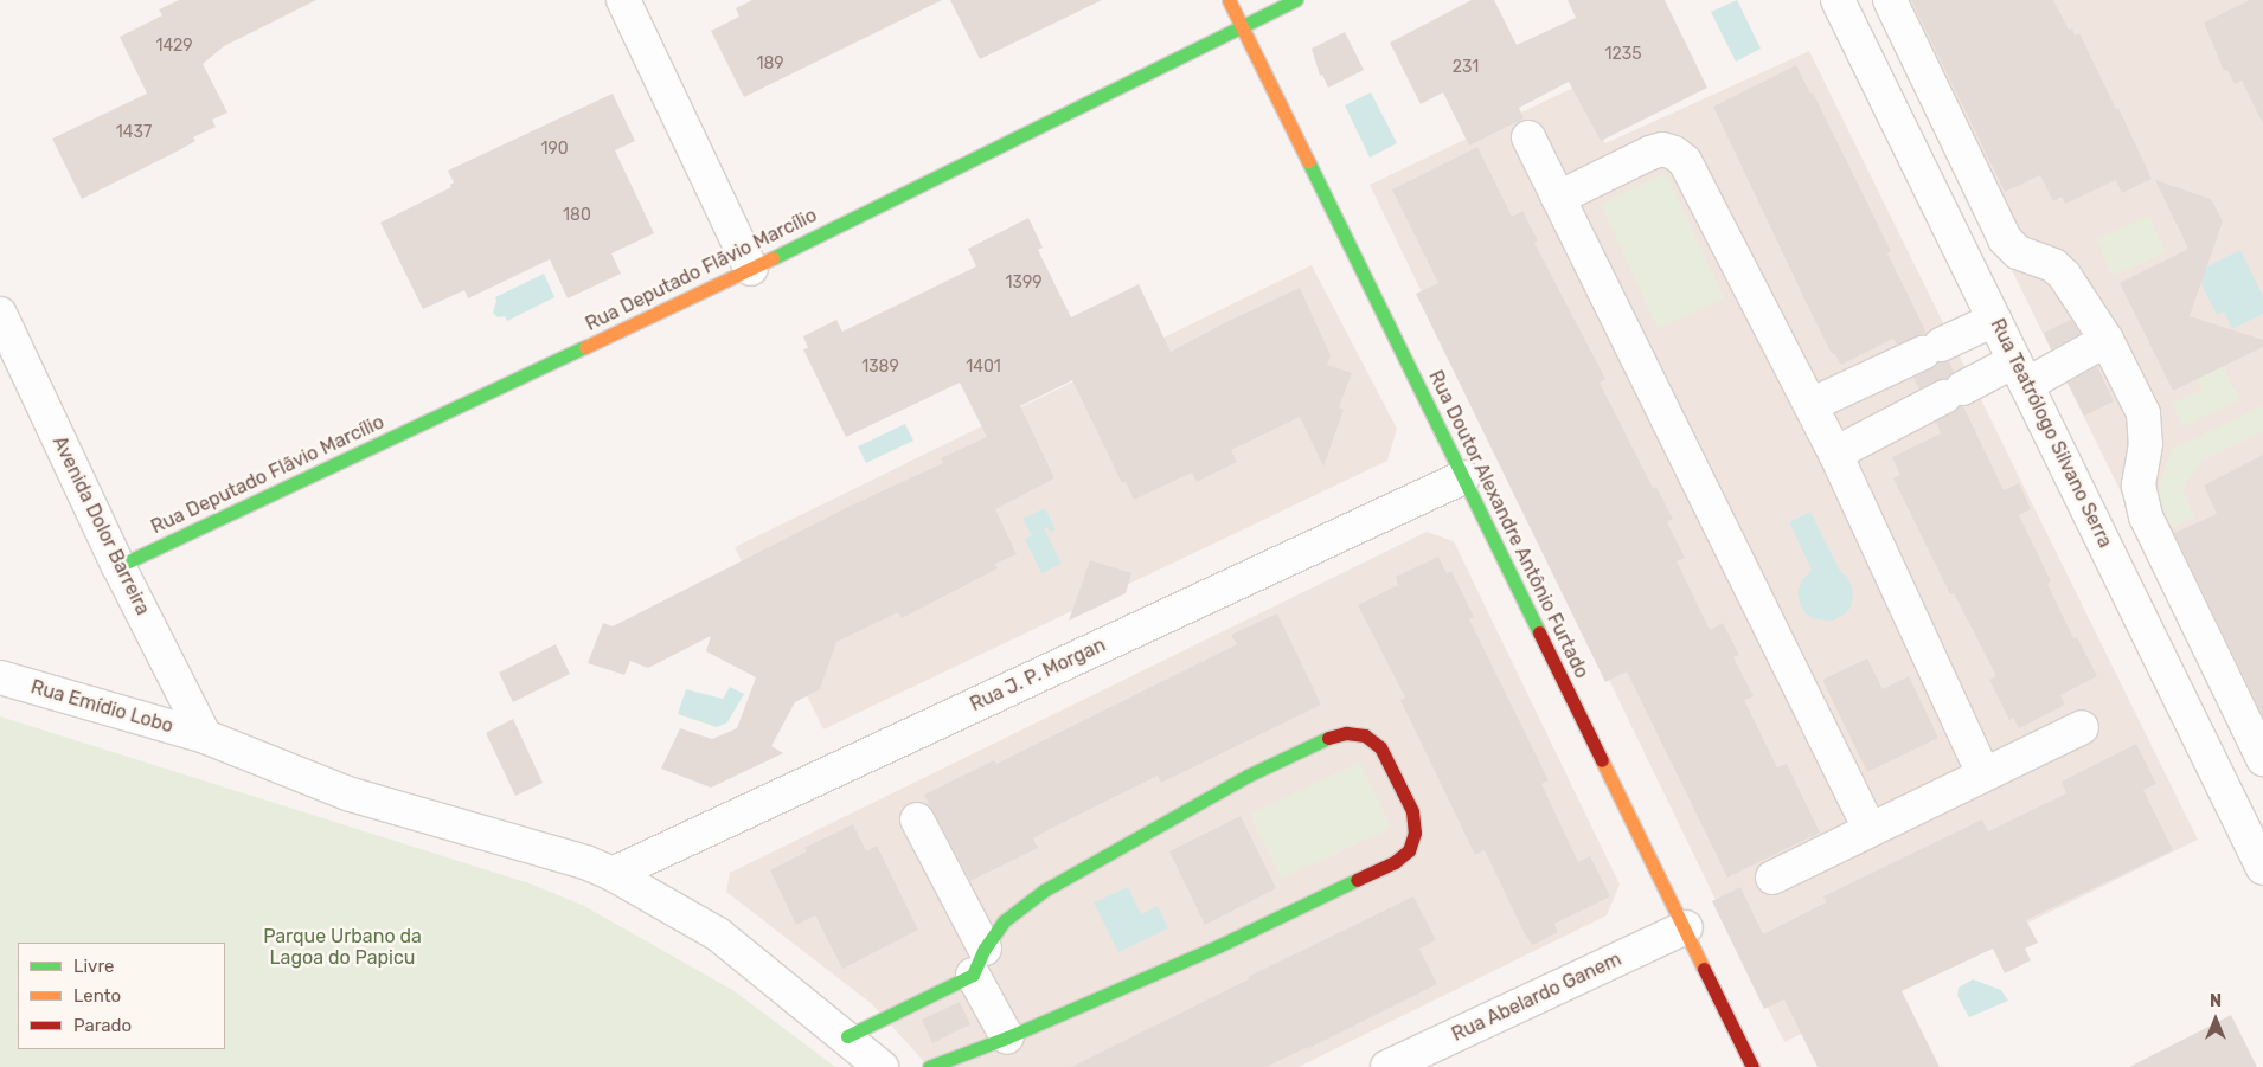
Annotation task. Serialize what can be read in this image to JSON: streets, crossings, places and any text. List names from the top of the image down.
{
  "streets": {
    "street": [
      "Rua Deputado Flãvio Marcílio",
      "Rua Teatrólogo Silvano Serra",
      "Rua Doutor Alexandre Antônio Furtado",
      "Avenida Dolor Barreira",
      "Rua J. P. Morgan",
      "Rua Emídio Lobo",
      "Rua Abelardo Ganem"
    ]
  },
  "crossings": [
    ["Rua Deputado Flãvio Marcílio", "Rua Doutor Alexandre Antônio Furtado"],
    ["Rua Deputado Flãvio Marcílio", "Avenida Dolor Barreira"],
    ["Rua Doutor Alexandre Antônio Furtado", "Rua J. P. Morgan"],
    ["Rua Doutor Alexandre Antônio Furtado", "Rua Abelardo Ganem"],
    ["Avenida Dolor Barreira", "Rua Emídio Lobo"],
    ["Rua J. P. Morgan", "Rua Emídio Lobo"]
  ],
  "parks": ["Parque Urbano da Lagoa do Papicu"],
  "house_numbers": [
    "1429",
    "1235",
    "189",
    "231",
    "1437",
    "190",
    "180",
    "1399",
    "1389",
    "1401"
  ],
  "legend": ["Livre", "Lento", "Parado"],
  "north": "top"
}
